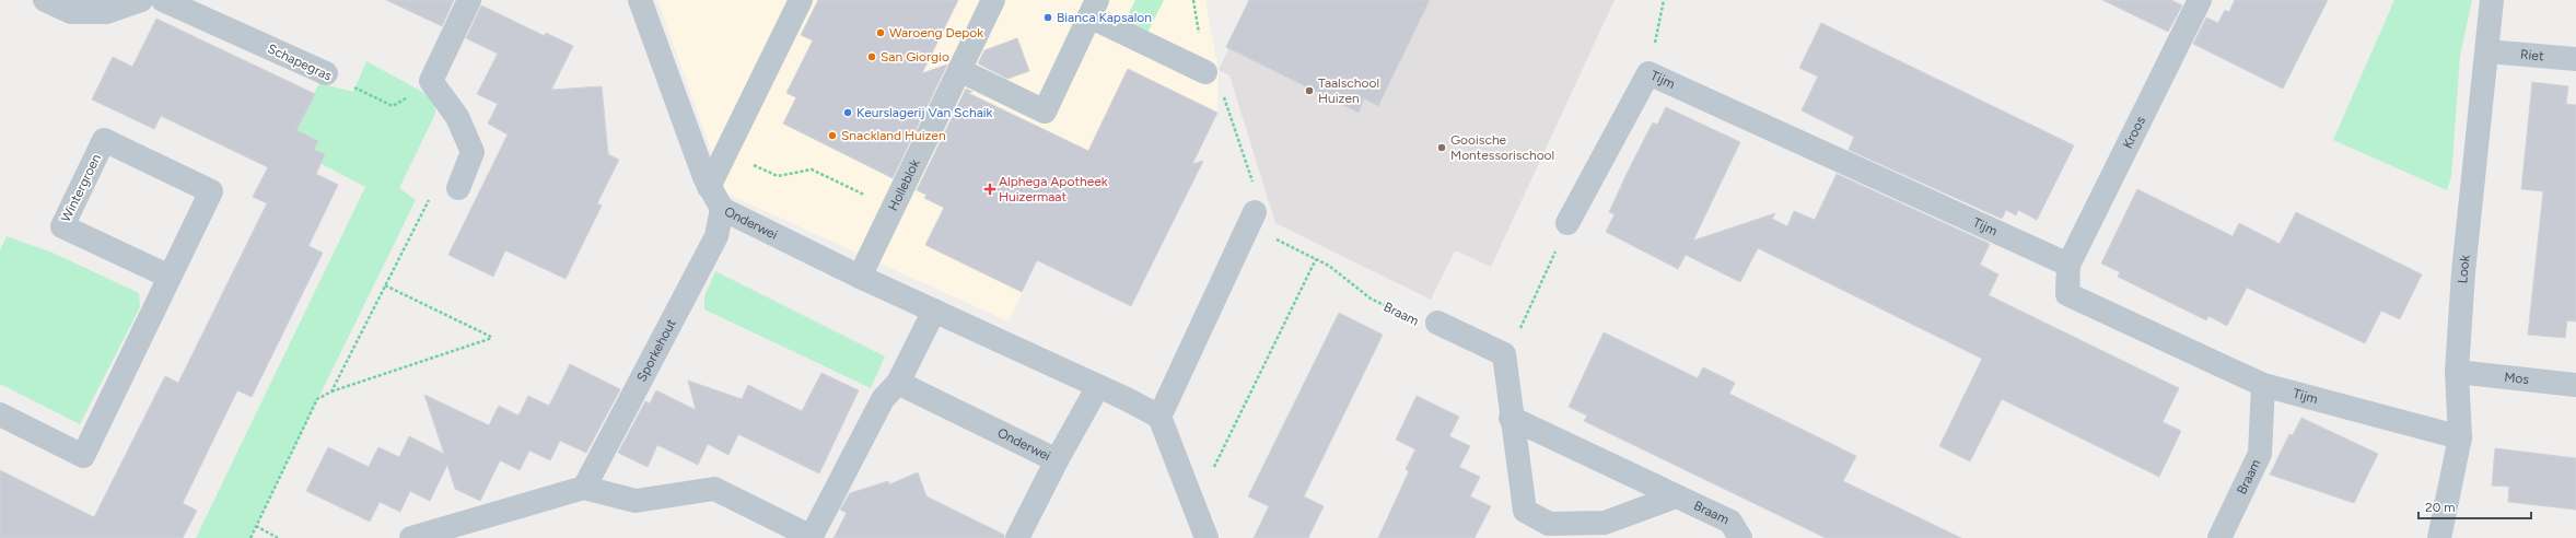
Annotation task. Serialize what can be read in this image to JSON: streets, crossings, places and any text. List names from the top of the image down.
{
  "streets": {
    "street": [
      "Riet",
      "Schapegras",
      "Tijm",
      "Kroos",
      "Holleblok",
      "Wintergroen",
      "Onderwei",
      "Look",
      "Braam",
      "Sporkehout",
      "Mos"
    ]
  },
  "crossings": [
    ["Riet", "Look"],
    ["Tijm", "Kroos"],
    ["Tijm", "Look"],
    ["Tijm", "Braam"],
    ["Holleblok", "Onderwei"],
    ["Onderwei", "Sporkehout"],
    ["Look", "Mos"]
  ],
  "places": {
    "other": [
      "Bianca Kapsalon",
      "Waroeng Depok",
      "San Giorgio",
      "Taalschool Huizen",
      "Keurslagerij Van Schaik",
      "Snackland Huizen",
      "Gooische Montessorischool"
    ],
    "health": ["Alphega Apotheek Huizermaat"]
  },
  "scale_bar": "20 m"
}
